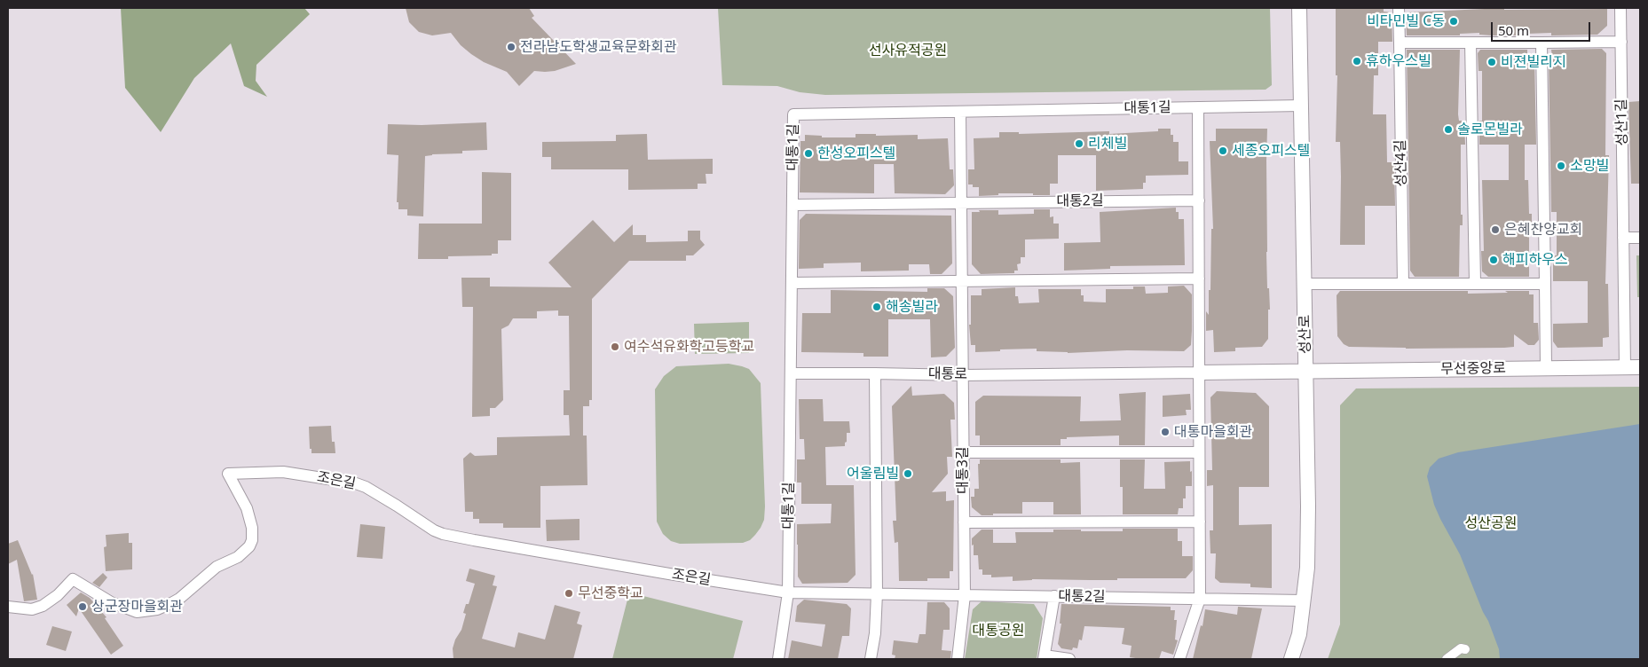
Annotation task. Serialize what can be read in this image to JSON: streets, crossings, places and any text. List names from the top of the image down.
{
  "streets": {
    "street": [
      "대통1길",
      "성산1길",
      "성산4길",
      "대통2길",
      "성산로",
      "무선중앙로",
      "대통로",
      "대통3길",
      "조은길"
    ]
  },
  "crossings": [
    ["대통1길", "대통2길"],
    ["대통1길", "성산로"],
    ["대통1길", "대통로"],
    ["대통1길", "대통3길"],
    ["대통1길", "조은길"],
    ["성산1길", "무선중앙로"],
    ["대통2길", "성산로"],
    ["대통2길", "대통3길"],
    ["대통2길", "조은길"],
    ["성산로", "무선중앙로"],
    ["성산로", "대통로"],
    ["무선중앙로", "대통로"],
    ["대통로", "대통3길"]
  ],
  "parks": ["선사유적공원", "성산공원", "대통공원"],
  "places": [
    "비타민빌 C동",
    "전라남도학생교육문화회관",
    "휴하우스빌",
    "비젼빌리지",
    "솔로몬빌라",
    "리체빌",
    "세종오피스텔",
    "한성오피스텔",
    "소망빌",
    "은혜찬양교회",
    "해피하우스",
    "해송빌라",
    "여수석유화학고등학교",
    "대통마을회관",
    "어울림빌",
    "무선중학교",
    "상군장마을회관"
  ],
  "scale_bar": "50 m"
}
